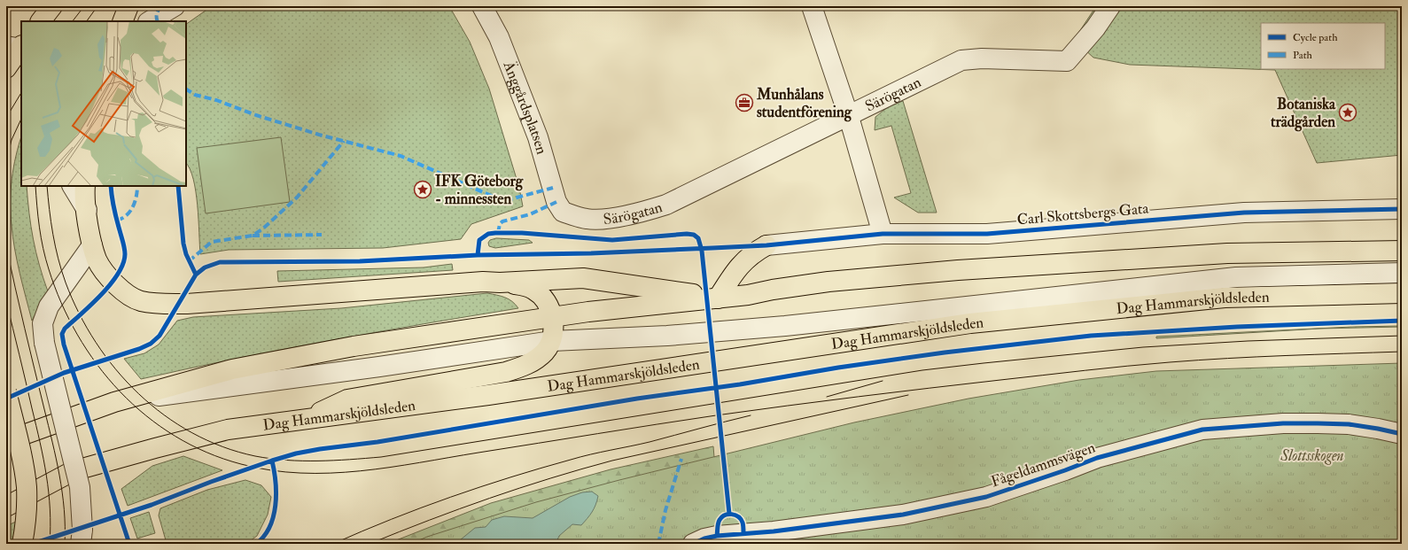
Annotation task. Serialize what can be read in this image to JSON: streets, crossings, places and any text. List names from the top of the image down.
{
  "streets": {
    "main road": ["Dag Hammarskjöldsleden"],
    "street": [
      "Särögatan",
      "Änggårdsplatsen",
      "Carl Skottsbergs Gata",
      "Fågeldammsvägen"
    ]
  },
  "crossings": [
    ["Särögatan", "Änggårdsplatsen"]
  ],
  "parks": ["Slottsskogen"],
  "places": {
    "office": ["Munhålans studentförening"],
    "place": ["Botaniska trädgården", "IFK Göteborg - minnessten"]
  },
  "legend": ["Cycle path", "Path"]
}
